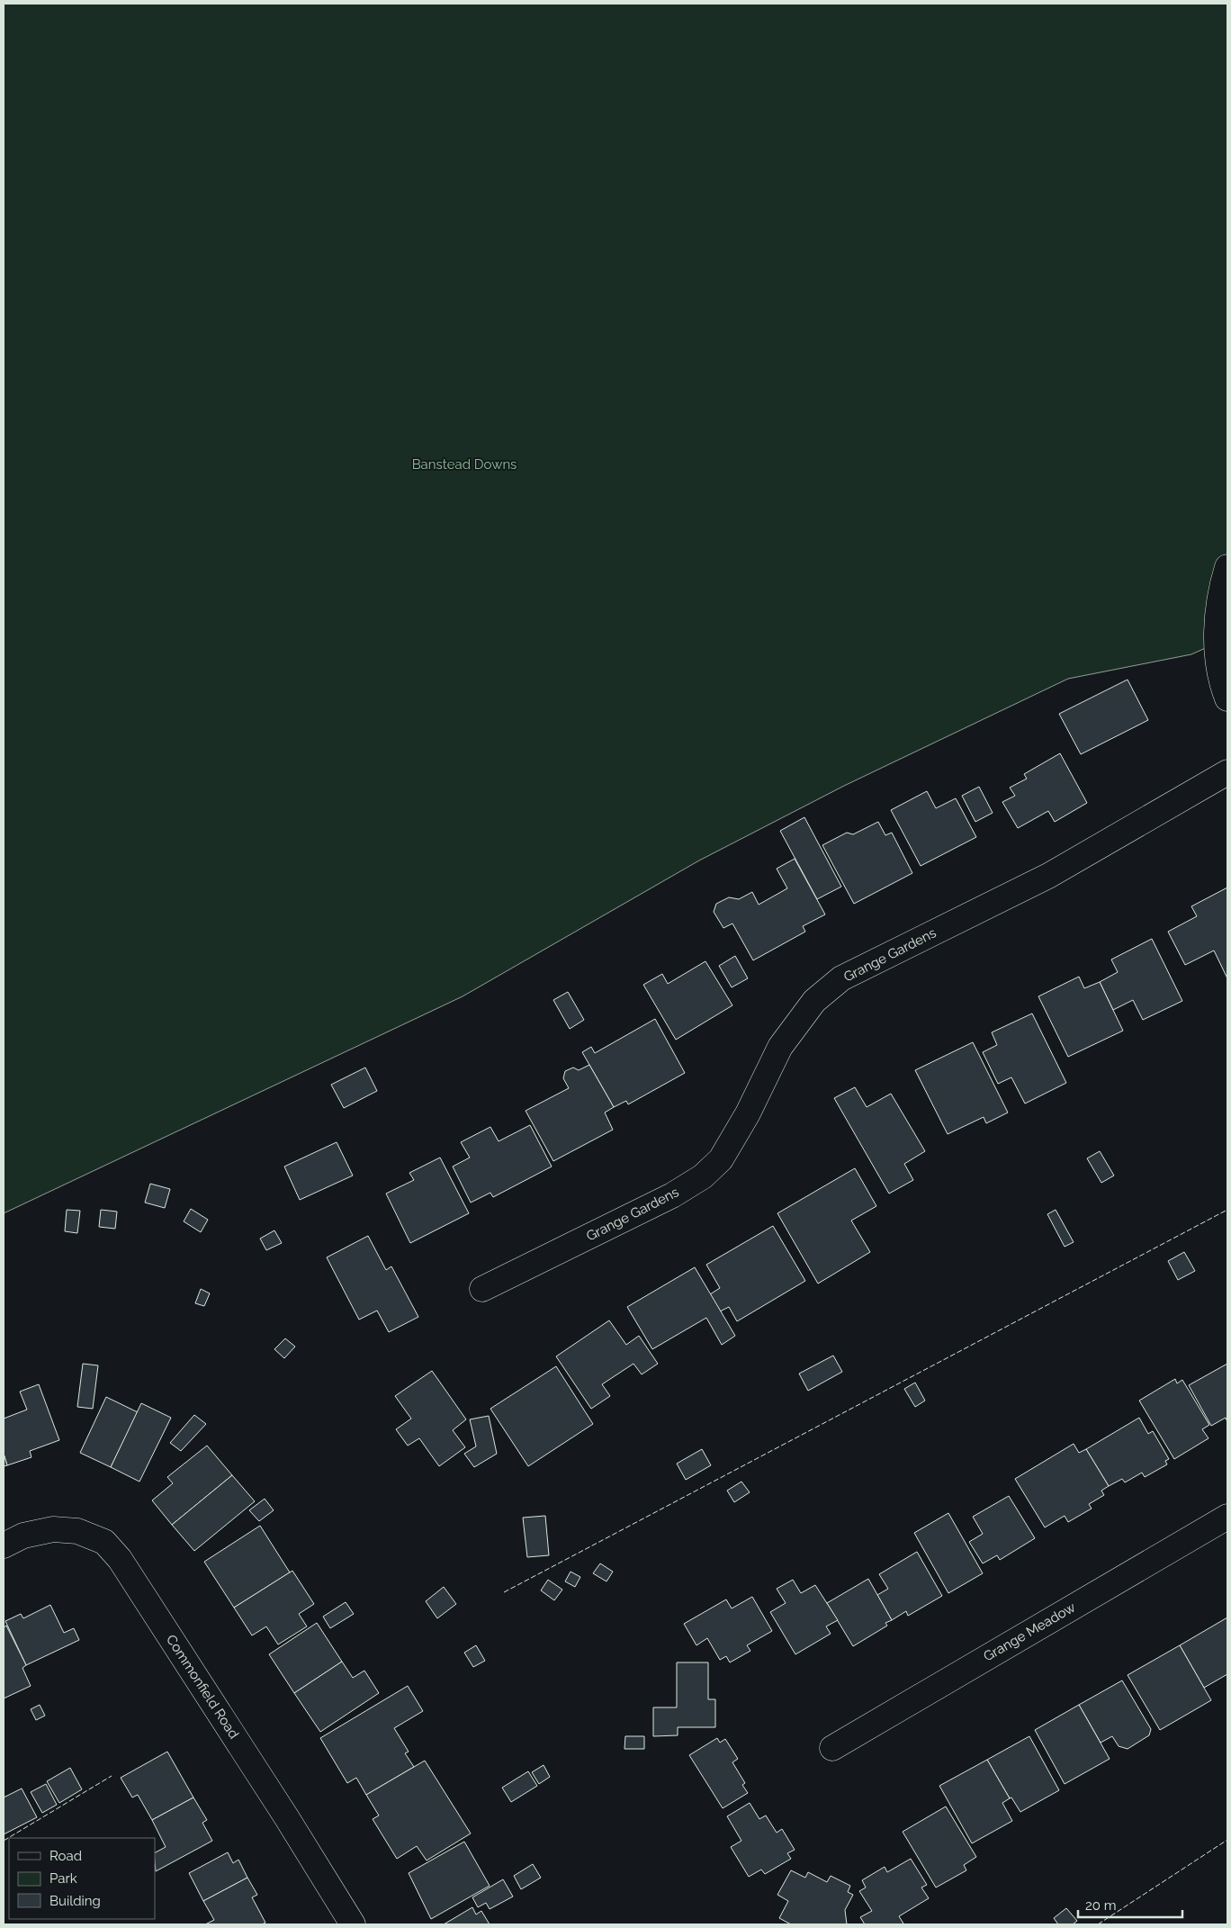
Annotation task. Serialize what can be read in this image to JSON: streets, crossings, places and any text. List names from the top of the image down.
{
  "streets": {
    "street": ["Grange Gardens", "Grange Meadow", "Commonfield Road"]
  },
  "parks": ["Banstead Downs"],
  "legend": ["Road", "Park", "Building"],
  "scale_bar": "20 m"
}
